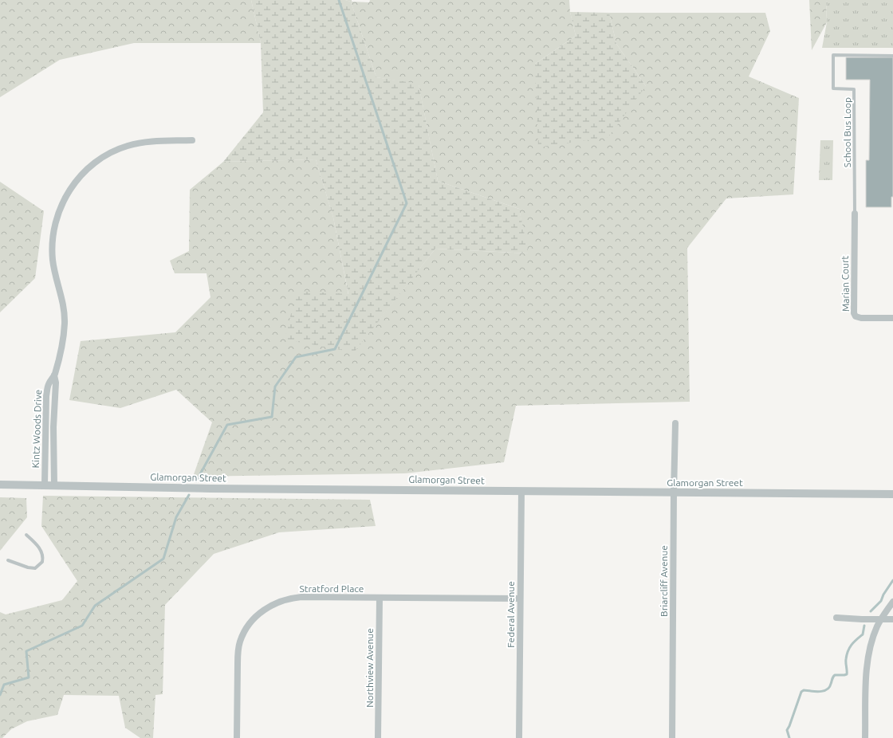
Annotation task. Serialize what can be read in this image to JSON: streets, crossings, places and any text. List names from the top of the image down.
{
  "streets": {
    "street": [
      "Marian Court",
      "Kintz Woods Drive",
      "Glamorgan Street",
      "Briarcliff Avenue",
      "Stratford Place",
      "Federal Avenue",
      "Northview Avenue"
    ],
    "lane": ["School Bus Loop"]
  },
  "crossings": [
    ["School Bus Loop", "Marian Court"],
    ["Kintz Woods Drive", "Glamorgan Street"],
    ["Glamorgan Street", "Briarcliff Avenue"],
    ["Glamorgan Street", "Federal Avenue"],
    ["Stratford Place", "Federal Avenue"],
    ["Stratford Place", "Northview Avenue"]
  ]
}
